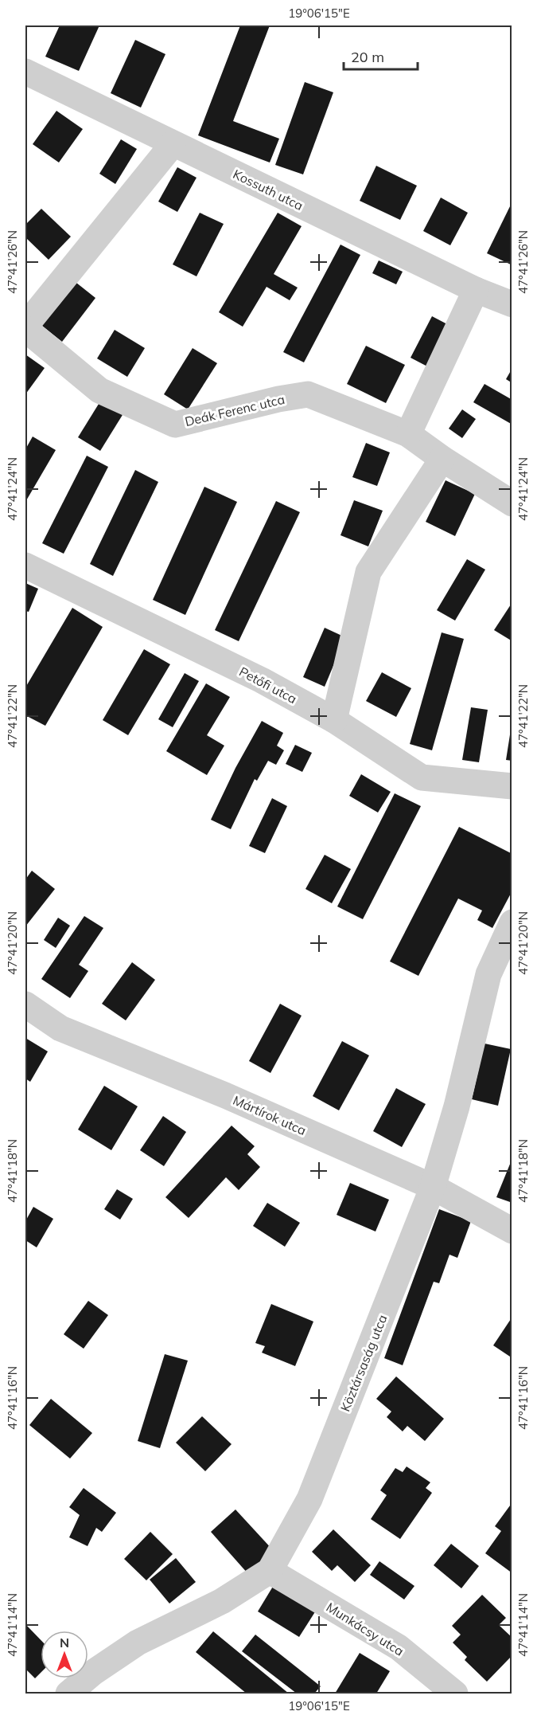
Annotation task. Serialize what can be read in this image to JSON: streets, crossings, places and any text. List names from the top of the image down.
{
  "streets": {
    "street": [
      "Kossuth utca",
      "Deák Ferenc utca",
      "Petőfi utca",
      "Mártírok utca",
      "Köztársaság utca",
      "Munkácsy utca"
    ]
  },
  "crossings": [
    ["Kossuth utca", "Deák Ferenc utca"],
    ["Mártírok utca", "Köztársaság utca"],
    ["Köztársaság utca", "Munkácsy utca"]
  ],
  "scale_bar": "20 m",
  "north": "top",
  "coordinates": [
    "19°06'15\"E",
    "47°41'26\"N",
    "47°41'24\"N",
    "47°41'22\"N",
    "47°41'20\"N",
    "47°41'18\"N",
    "47°41'16\"N",
    "47°41'14\"N"
  ]
}
